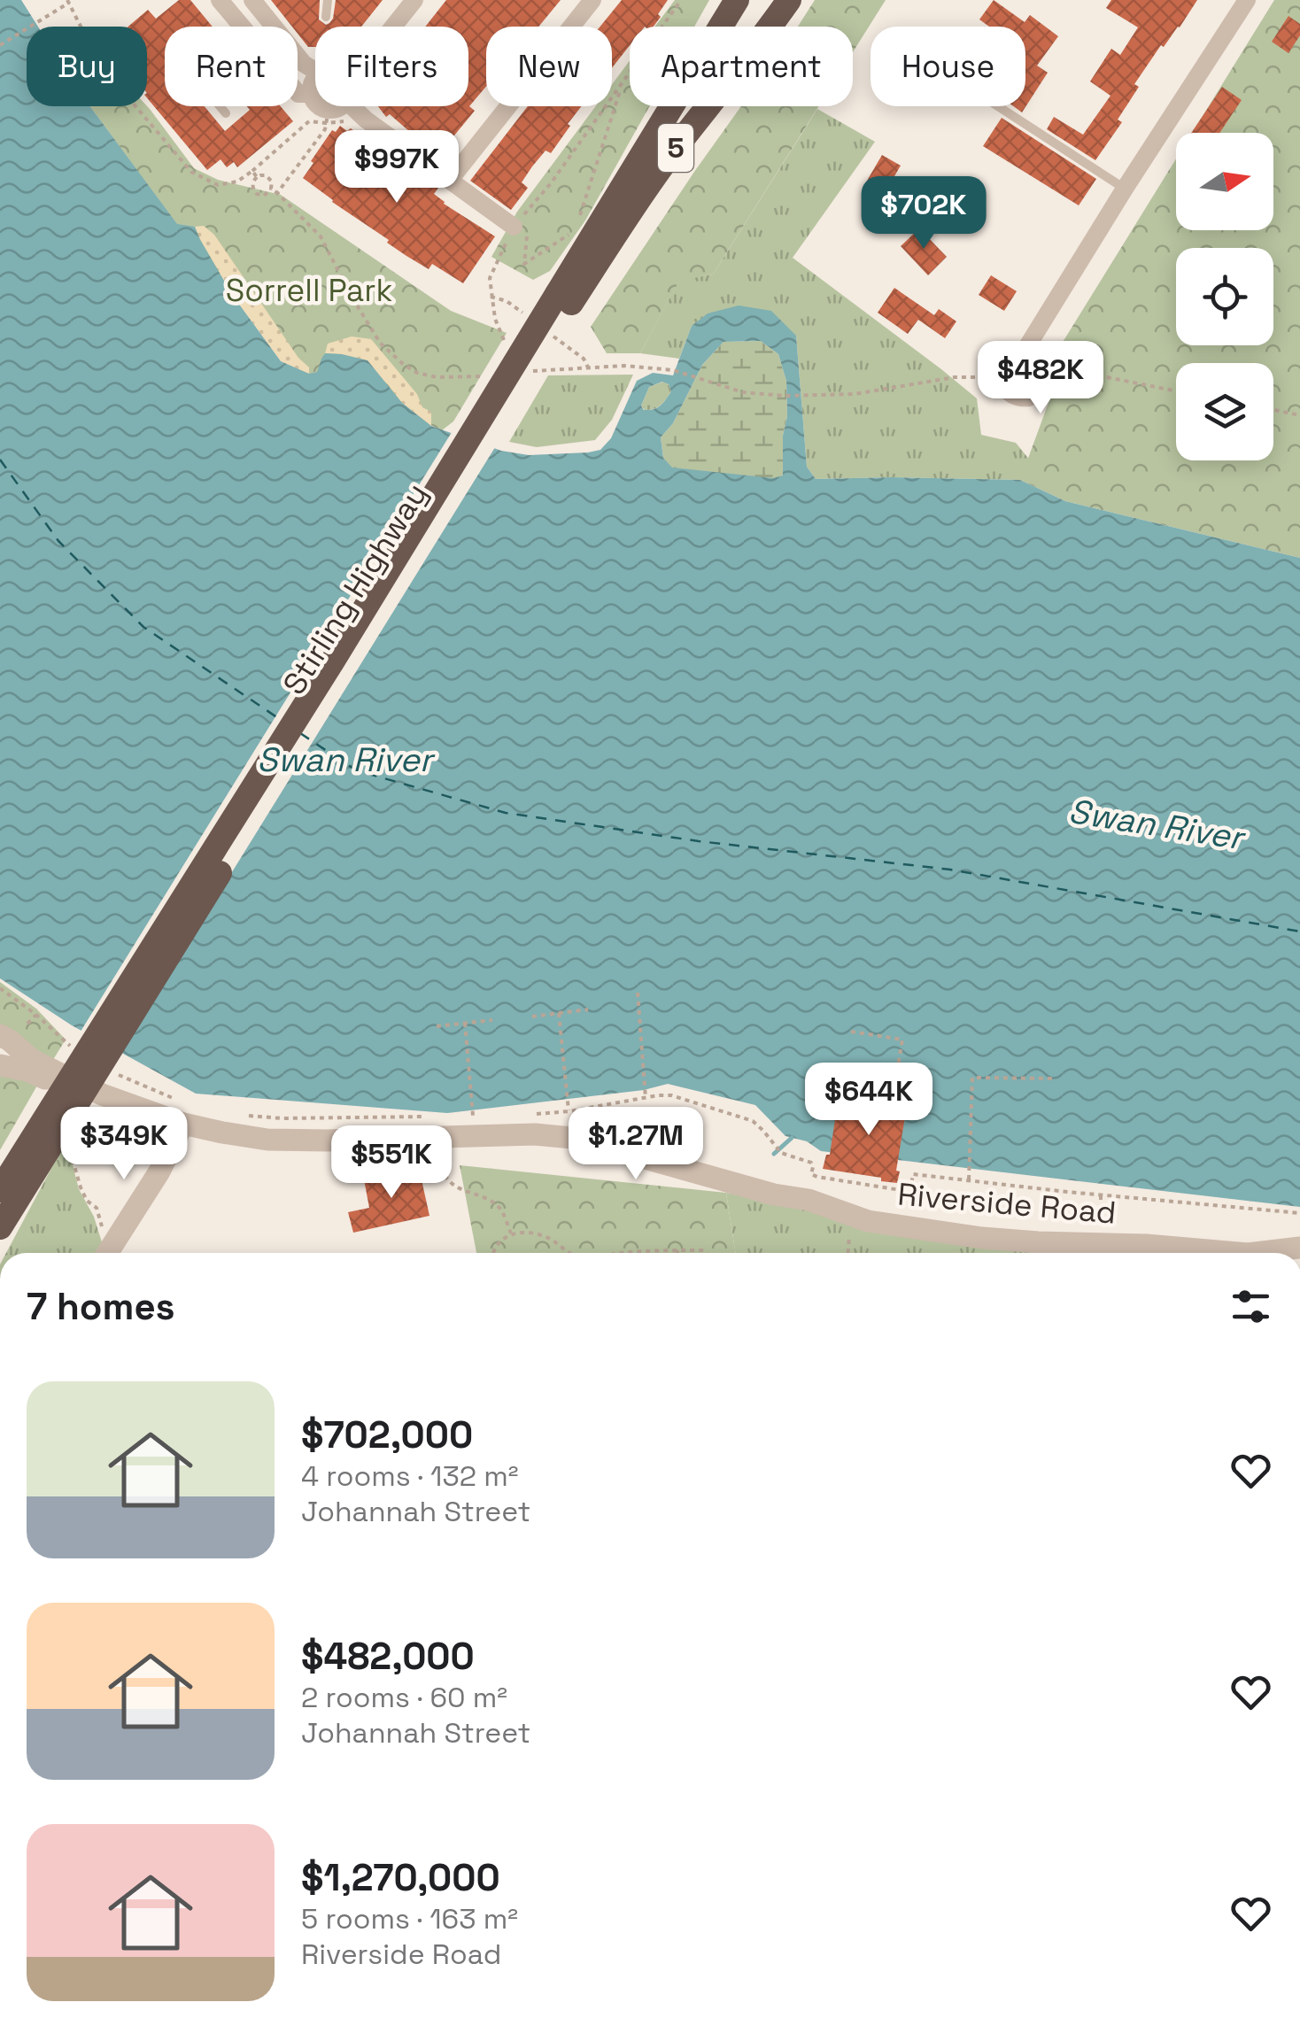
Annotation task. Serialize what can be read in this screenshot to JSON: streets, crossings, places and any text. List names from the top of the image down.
{
  "streets": {
    "highway": ["5", "Stirling Highway"],
    "street": ["Riverside Road"]
  },
  "water": ["Swan River"],
  "parks": ["Sorrell Park"],
  "north": "right",
  "page": {
    "chip": [
      "Buy",
      "Rent",
      "Filters",
      "New",
      "Apartment",
      "House"
    ],
    "price": [
      "$997K",
      "$702K",
      "$482K",
      "$644K",
      "$349K",
      "$1.27M",
      "$551K"
    ],
    "heading": "7 homes",
    "list": [
      {
        "name": "$702,000",
        "note": "4 rooms · 132 m² · Johannah Street"
      },
      {
        "name": "$482,000",
        "note": "2 rooms · 60 m² · Johannah Street"
      },
      {
        "name": "$1,270,000",
        "note": "5 rooms · 163 m² · Riverside Road"
      }
    ]
  }
}
